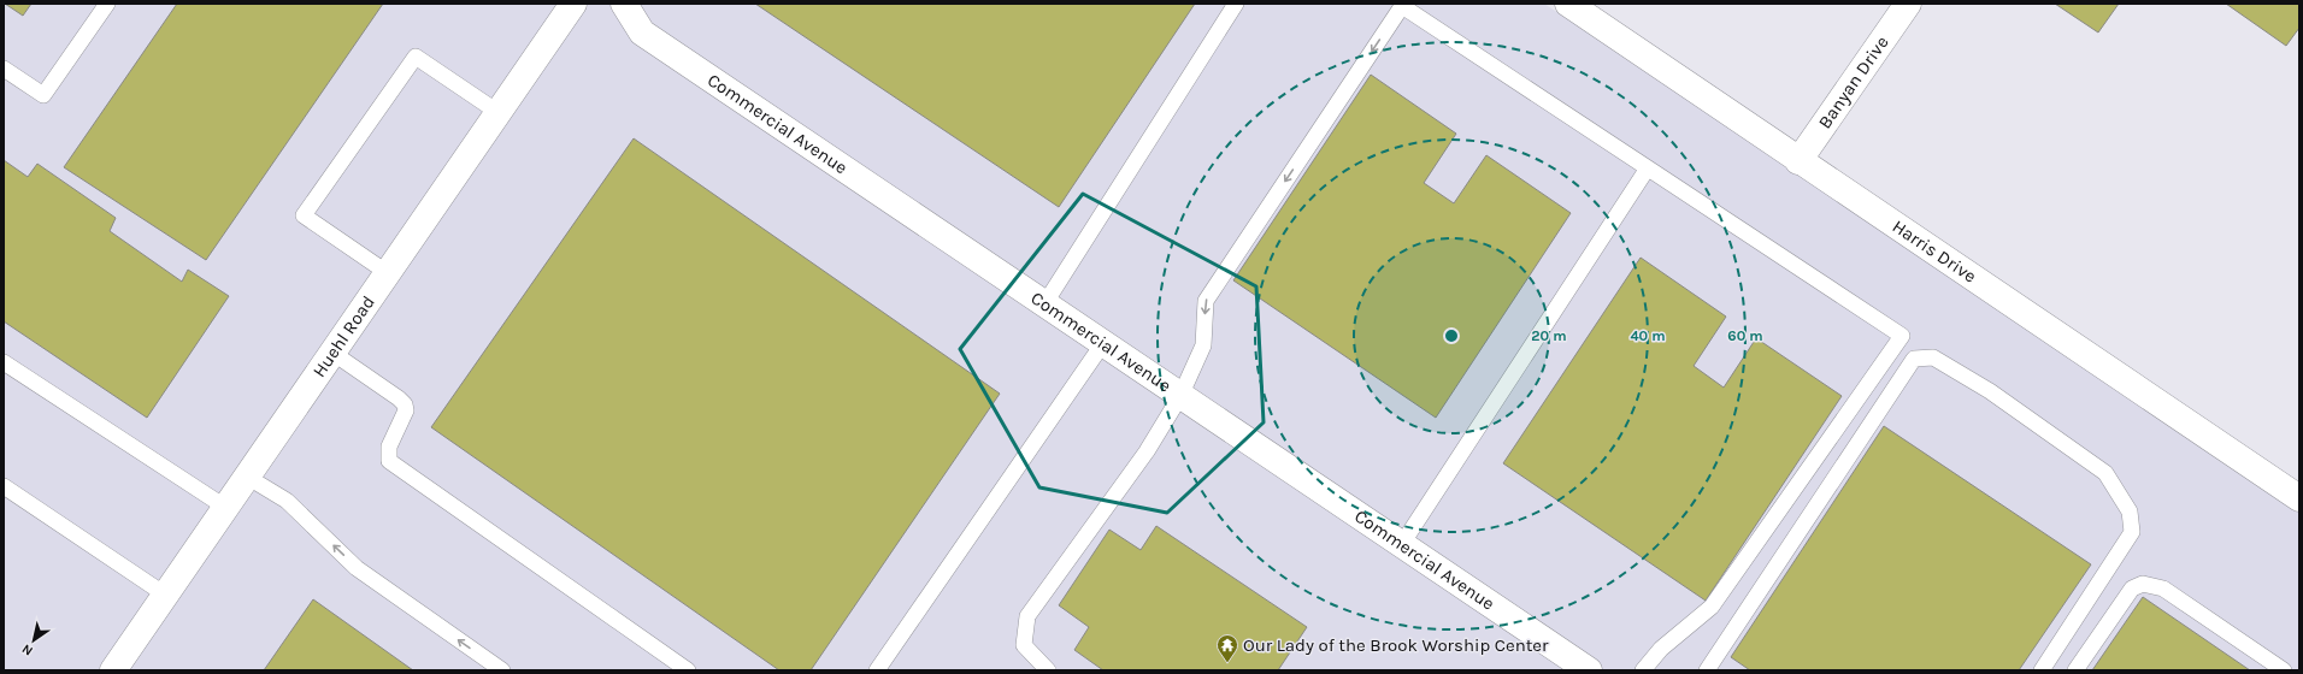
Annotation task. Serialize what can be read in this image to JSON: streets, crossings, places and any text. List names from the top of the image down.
{
  "streets": {
    "street": [
      "Banyan Drive",
      "Commercial Avenue",
      "Harris Drive",
      "Huehl Road"
    ]
  },
  "crossings": [
    ["Banyan Drive", "Harris Drive"]
  ],
  "places": {
    "temple": ["Our Lady of the Brook Worship Center"]
  },
  "north": "bottom left",
  "rings": ["20 m", "40 m", "60 m"]
}
